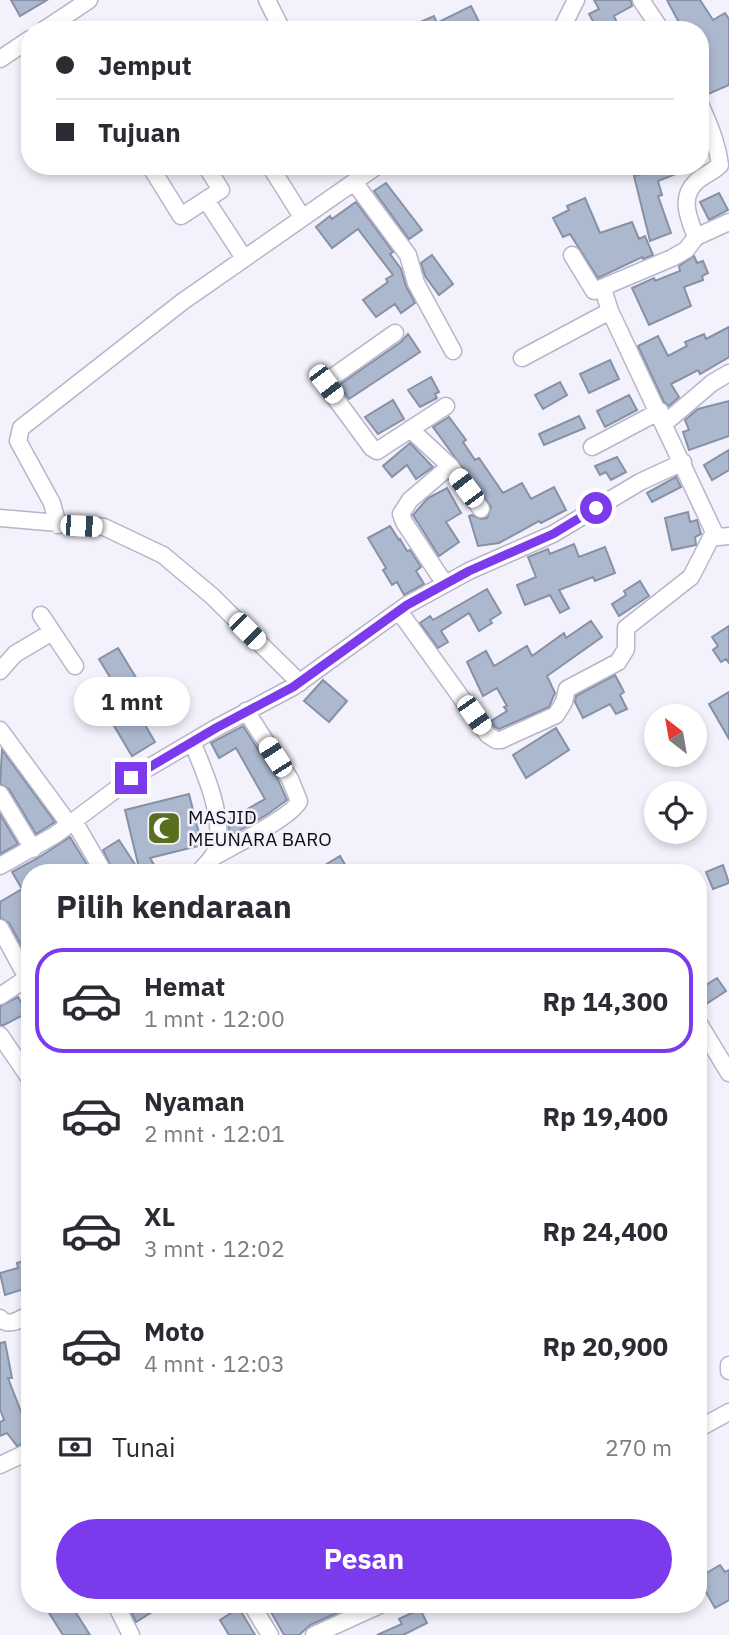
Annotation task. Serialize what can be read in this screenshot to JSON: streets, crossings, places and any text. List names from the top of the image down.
{
  "places": {
    "mosque": ["MASJID MEUNARA BARO"]
  },
  "north": "top left",
  "page": {
    "banner": ["Jemput", "Tujuan"],
    "bubble": "1 mnt",
    "heading": "Pilih kendaraan",
    "list": [
      {
        "name": "Hemat",
        "note": "1 mnt · 12:00",
        "value": "Rp 14,300"
      },
      {
        "name": "Nyaman",
        "note": "2 mnt · 12:01",
        "value": "Rp 19,400"
      },
      {
        "name": "XL",
        "note": "3 mnt · 12:02",
        "value": "Rp 24,400"
      },
      {
        "name": "Moto",
        "note": "4 mnt · 12:03",
        "value": "Rp 20,900"
      }
    ],
    "pay": ["Tunai", "270 m"],
    "buttons": "Pesan"
  }
}
